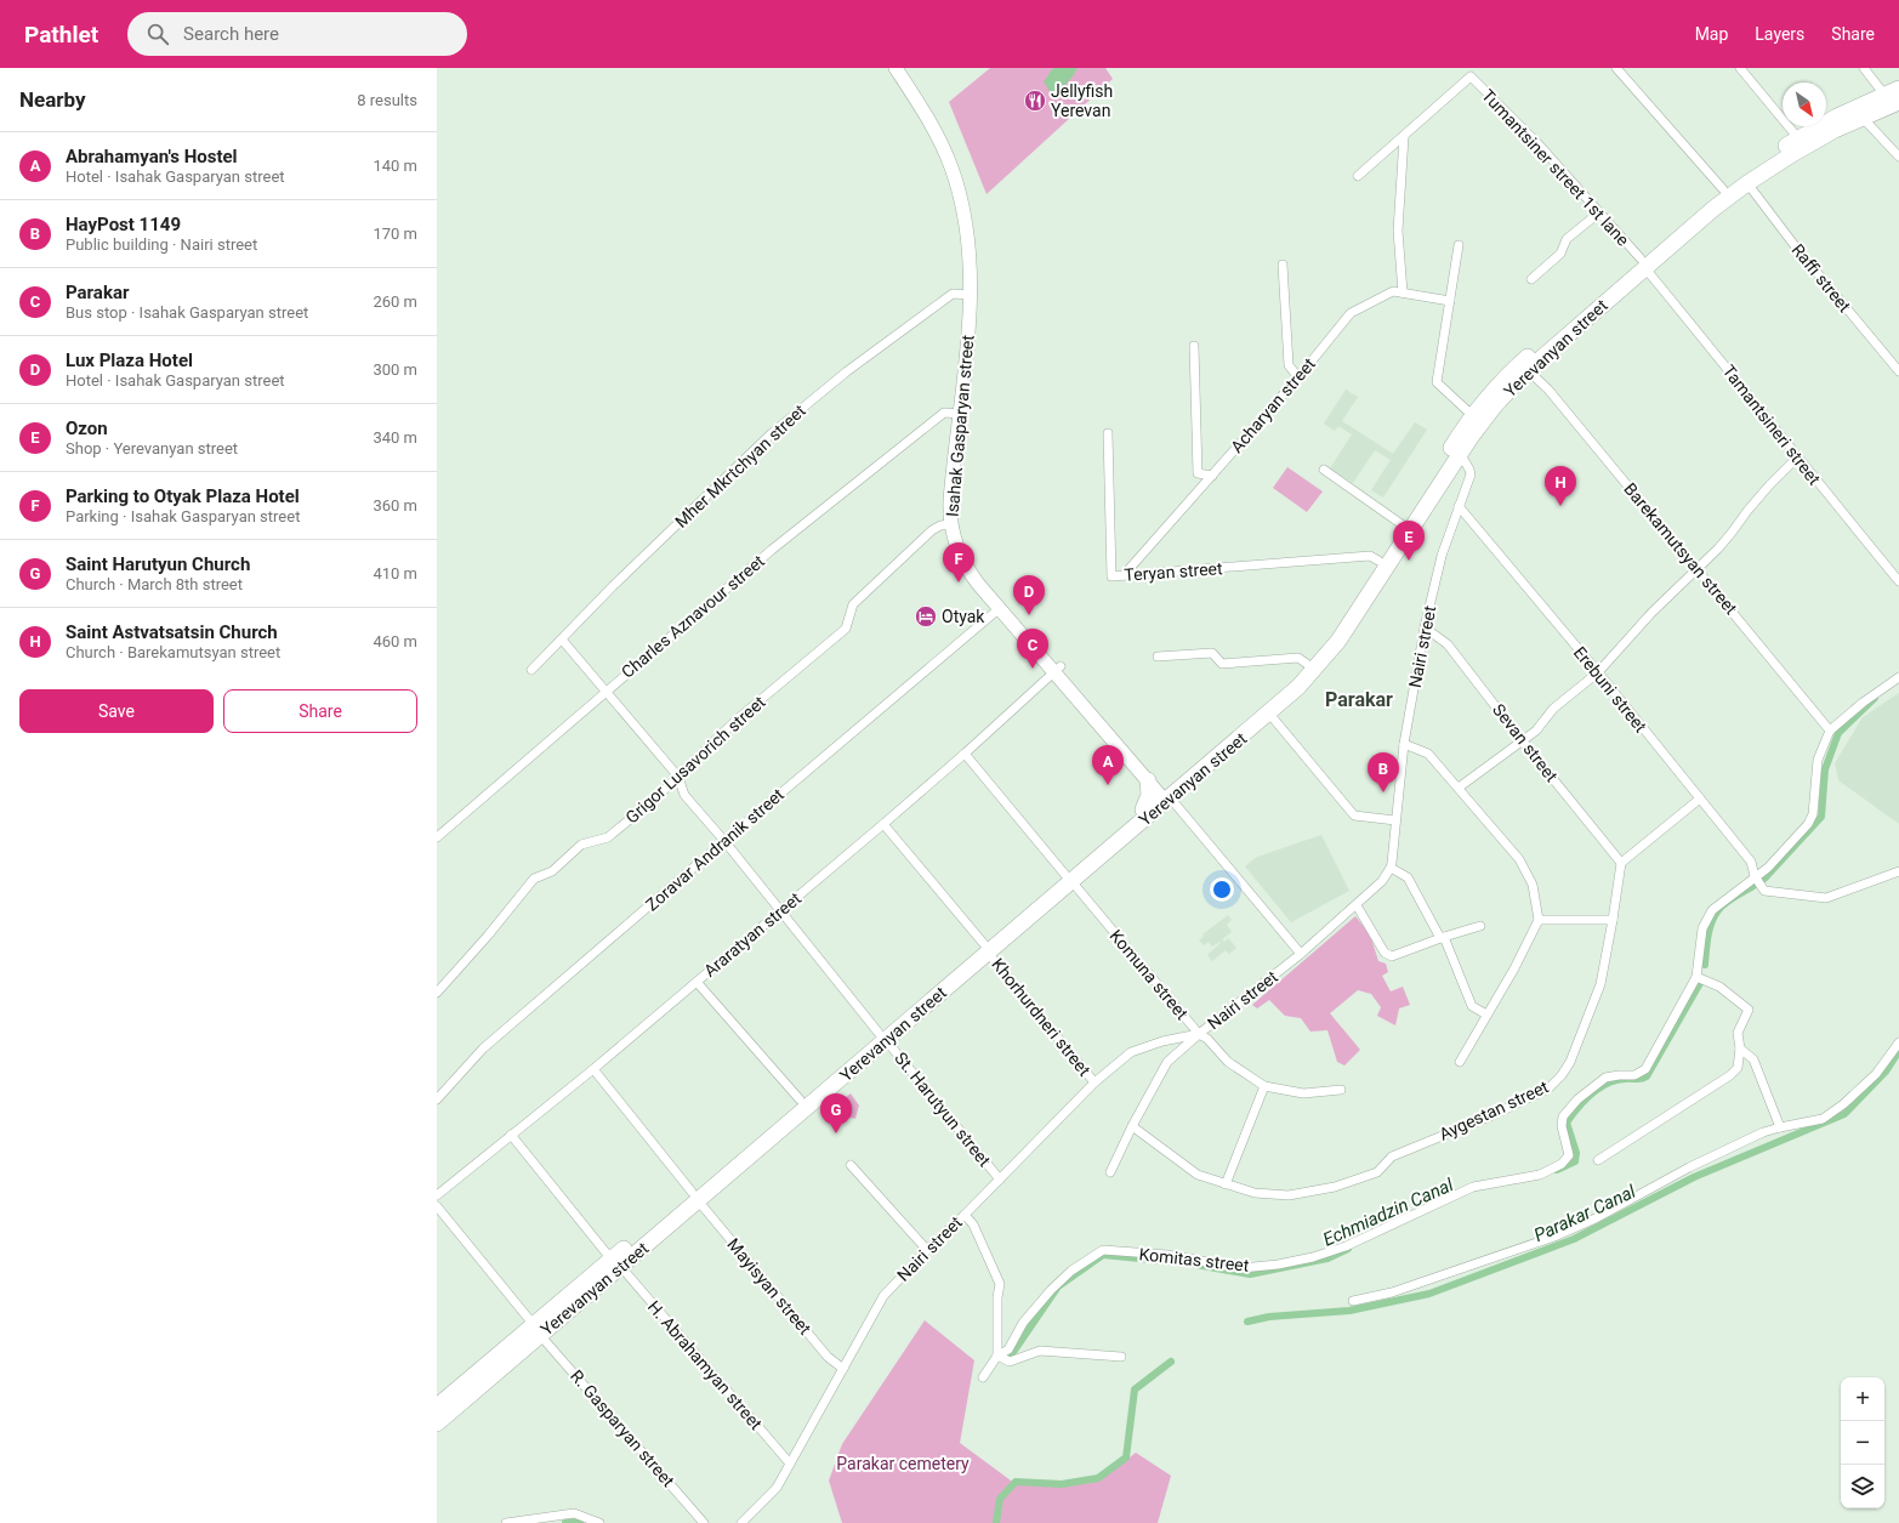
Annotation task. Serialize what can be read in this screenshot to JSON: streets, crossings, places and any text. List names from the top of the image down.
{
  "streets": {
    "highway": ["Yerevanyan street"],
    "main road": ["Isahak Gasparyan street"],
    "street": [
      "Tumantsiner street 1st lane",
      "Raffi street",
      "Acharyan street",
      "Tamantsineri street",
      "Mher Mkrtchyan street",
      "Barekamutsyan street",
      "Teryan street",
      "Charles Aznavour street",
      "Nairi street",
      "Erebuni street",
      "Sevan street",
      "Grigor Lusavorich street",
      "Zoravar Andranik street",
      "Araratyan street",
      "Komuna street",
      "Khorhurdneri street",
      "St. Harutyun street",
      "Aygestan street",
      "Komitas street",
      "Mayisyan street",
      "H. Abrahamyan street",
      "R. Gasparyan street"
    ]
  },
  "crossings": [
    ["Tumantsiner street 1st lane", "Yerevanyan street"],
    ["Tumantsiner street 1st lane", "Tamantsineri street"],
    ["Raffi street", "Yerevanyan street"],
    ["Yerevanyan street", "Tamantsineri street"],
    ["Yerevanyan street", "Isahak Gasparyan street"],
    ["Yerevanyan street", "Barekamutsyan street"],
    ["Yerevanyan street", "Teryan street"],
    ["Yerevanyan street", "Nairi street"],
    ["Yerevanyan street", "Komuna street"],
    ["Yerevanyan street", "Khorhurdneri street"],
    ["Yerevanyan street", "St. Harutyun street"],
    ["Yerevanyan street", "Mayisyan street"],
    ["Yerevanyan street", "H. Abrahamyan street"],
    ["Yerevanyan street", "R. Gasparyan street"],
    ["Acharyan street", "Teryan street"],
    ["Isahak Gasparyan street", "Mher Mkrtchyan street"],
    ["Isahak Gasparyan street", "Charles Aznavour street"],
    ["Isahak Gasparyan street", "Nairi street"],
    ["Isahak Gasparyan street", "Grigor Lusavorich street"],
    ["Isahak Gasparyan street", "Zoravar Andranik street"],
    ["Isahak Gasparyan street", "Araratyan street"],
    ["Mher Mkrtchyan street", "St. Harutyun street"],
    ["Barekamutsyan street", "Komitas street"],
    ["Charles Aznavour street", "St. Harutyun street"],
    ["Nairi street", "Erebuni street"],
    ["Nairi street", "Sevan street"],
    ["Nairi street", "Komuna street"],
    ["Nairi street", "Khorhurdneri street"],
    ["Nairi street", "St. Harutyun street"],
    ["Nairi street", "Mayisyan street"],
    ["Nairi street", "H. Abrahamyan street"],
    ["Erebuni street", "Komitas street"],
    ["Sevan street", "Aygestan street"],
    ["Grigor Lusavorich street", "St. Harutyun street"],
    ["Zoravar Andranik street", "St. Harutyun street"],
    ["Araratyan street", "Komuna street"],
    ["Araratyan street", "Khorhurdneri street"],
    ["Araratyan street", "St. Harutyun street"],
    ["Araratyan street", "Mayisyan street"],
    ["Araratyan street", "H. Abrahamyan street"]
  ],
  "districts": ["Parakar"],
  "water": ["Echmiadzin Canal", "Parakar Canal"],
  "parks": ["Parakar cemetery"],
  "places": {
    "restaurant": ["Jellyfish Yerevan"],
    "hotel": ["Otyak"]
  },
  "north": "bottom right",
  "page": {
    "header": "Pathlet",
    "search": "Search here",
    "nav": ["Map", "Layers", "Share"],
    "heading": ["Nearby", "8 results"],
    "list": [
      {
        "mark": "A",
        "name": "Abrahamyan's Hostel",
        "note": "Hotel · Isahak Gasparyan street",
        "value": "140 m"
      },
      {
        "mark": "B",
        "name": "HayPost 1149",
        "note": "Public building · Nairi street",
        "value": "170 m"
      },
      {
        "mark": "C",
        "name": "Parakar",
        "note": "Bus stop · Isahak Gasparyan street",
        "value": "260 m"
      },
      {
        "mark": "D",
        "name": "Lux Plaza Hotel",
        "note": "Hotel · Isahak Gasparyan street",
        "value": "300 m"
      },
      {
        "mark": "E",
        "name": "Ozon",
        "note": "Shop · Yerevanyan street",
        "value": "340 m"
      },
      {
        "mark": "F",
        "name": "Parking to Otyak Plaza Hotel",
        "note": "Parking · Isahak Gasparyan street",
        "value": "360 m"
      },
      {
        "mark": "G",
        "name": "Saint Harutyun Church",
        "note": "Church · March 8th street",
        "value": "410 m"
      },
      {
        "mark": "H",
        "name": "Saint Astvatsatsin Church",
        "note": "Church · Barekamutsyan street",
        "value": "460 m"
      }
    ],
    "pins": [
      "H",
      "E",
      "F",
      "D",
      "C",
      "A",
      "B",
      "G"
    ],
    "buttons": ["Save", "Share"],
    "map_buttons": ["+", "−"]
  }
}
